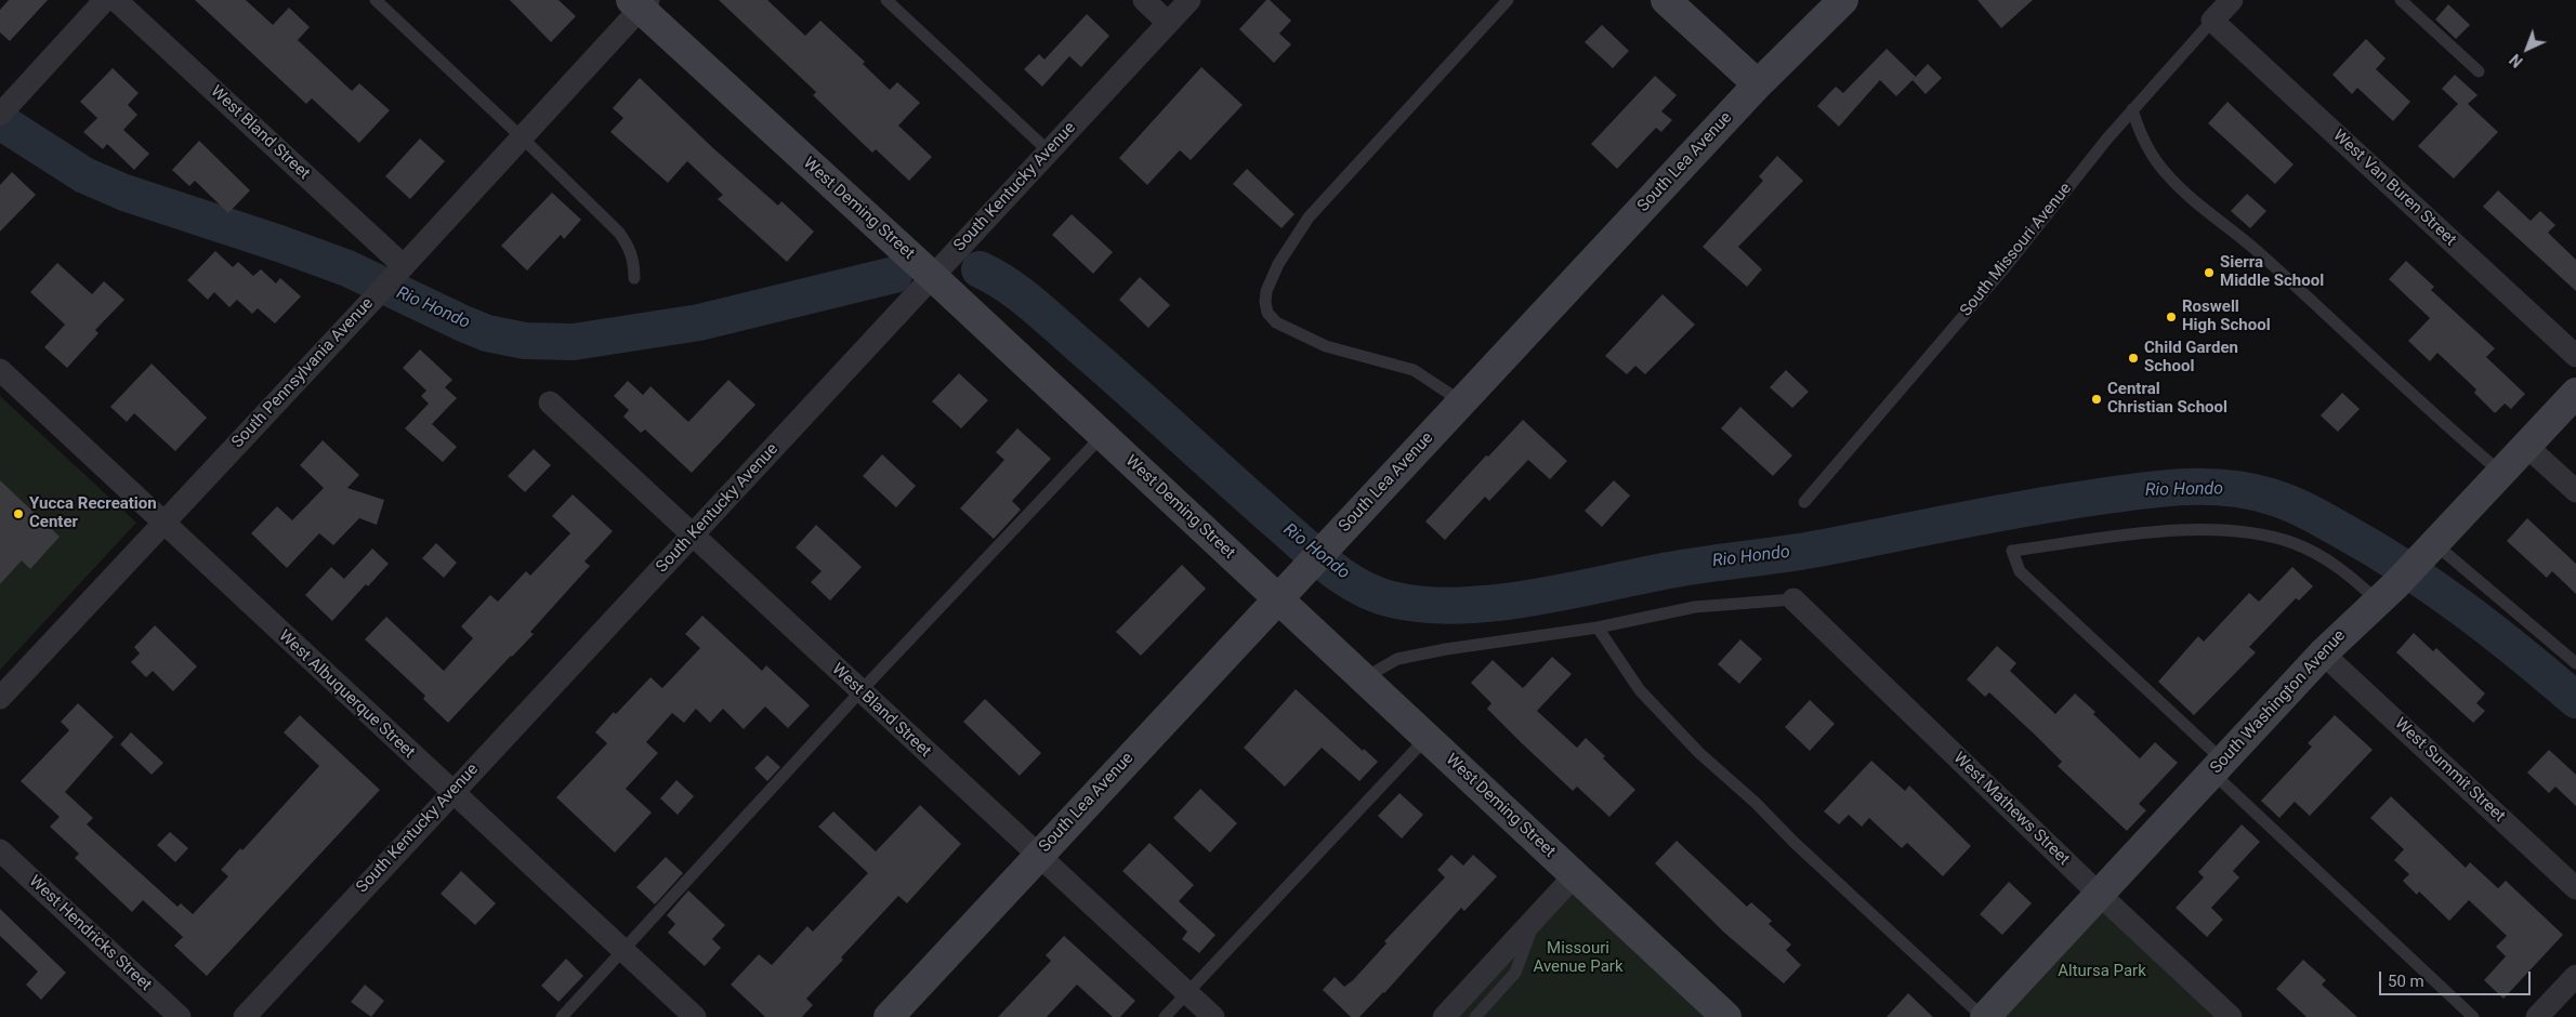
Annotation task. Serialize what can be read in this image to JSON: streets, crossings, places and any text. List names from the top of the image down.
{
  "streets": {
    "street": [
      "West Bland Street",
      "South Lea Avenue",
      "South Kentucky Avenue",
      "West Van Buren Street",
      "West Deming Street",
      "South Missouri Avenue",
      "South Pennsylvania Avenue",
      "West Albuquerque Street",
      "South Washington Avenue",
      "West Summit Street",
      "West Mathews Street",
      "West Hendricks Street"
    ]
  },
  "crossings": [
    ["West Bland Street", "South Lea Avenue"],
    ["West Bland Street", "South Kentucky Avenue"],
    ["West Bland Street", "South Pennsylvania Avenue"],
    ["South Lea Avenue", "West Deming Street"],
    ["South Kentucky Avenue", "West Deming Street"],
    ["South Kentucky Avenue", "West Albuquerque Street"],
    ["West Van Buren Street", "South Missouri Avenue"],
    ["West Deming Street", "South Pennsylvania Avenue"],
    ["South Pennsylvania Avenue", "West Albuquerque Street"],
    ["South Washington Avenue", "West Summit Street"],
    ["South Washington Avenue", "West Mathews Street"]
  ],
  "water": ["Rio Hondo"],
  "parks": ["Missouri Avenue Park", "Altursa Park"],
  "places": [
    "Sierra Middle School",
    "Roswell High School",
    "Child Garden School",
    "Central Christian School",
    "Yucca Recreation Center"
  ],
  "scale_bar": "50 m",
  "north": "bottom left"
}
